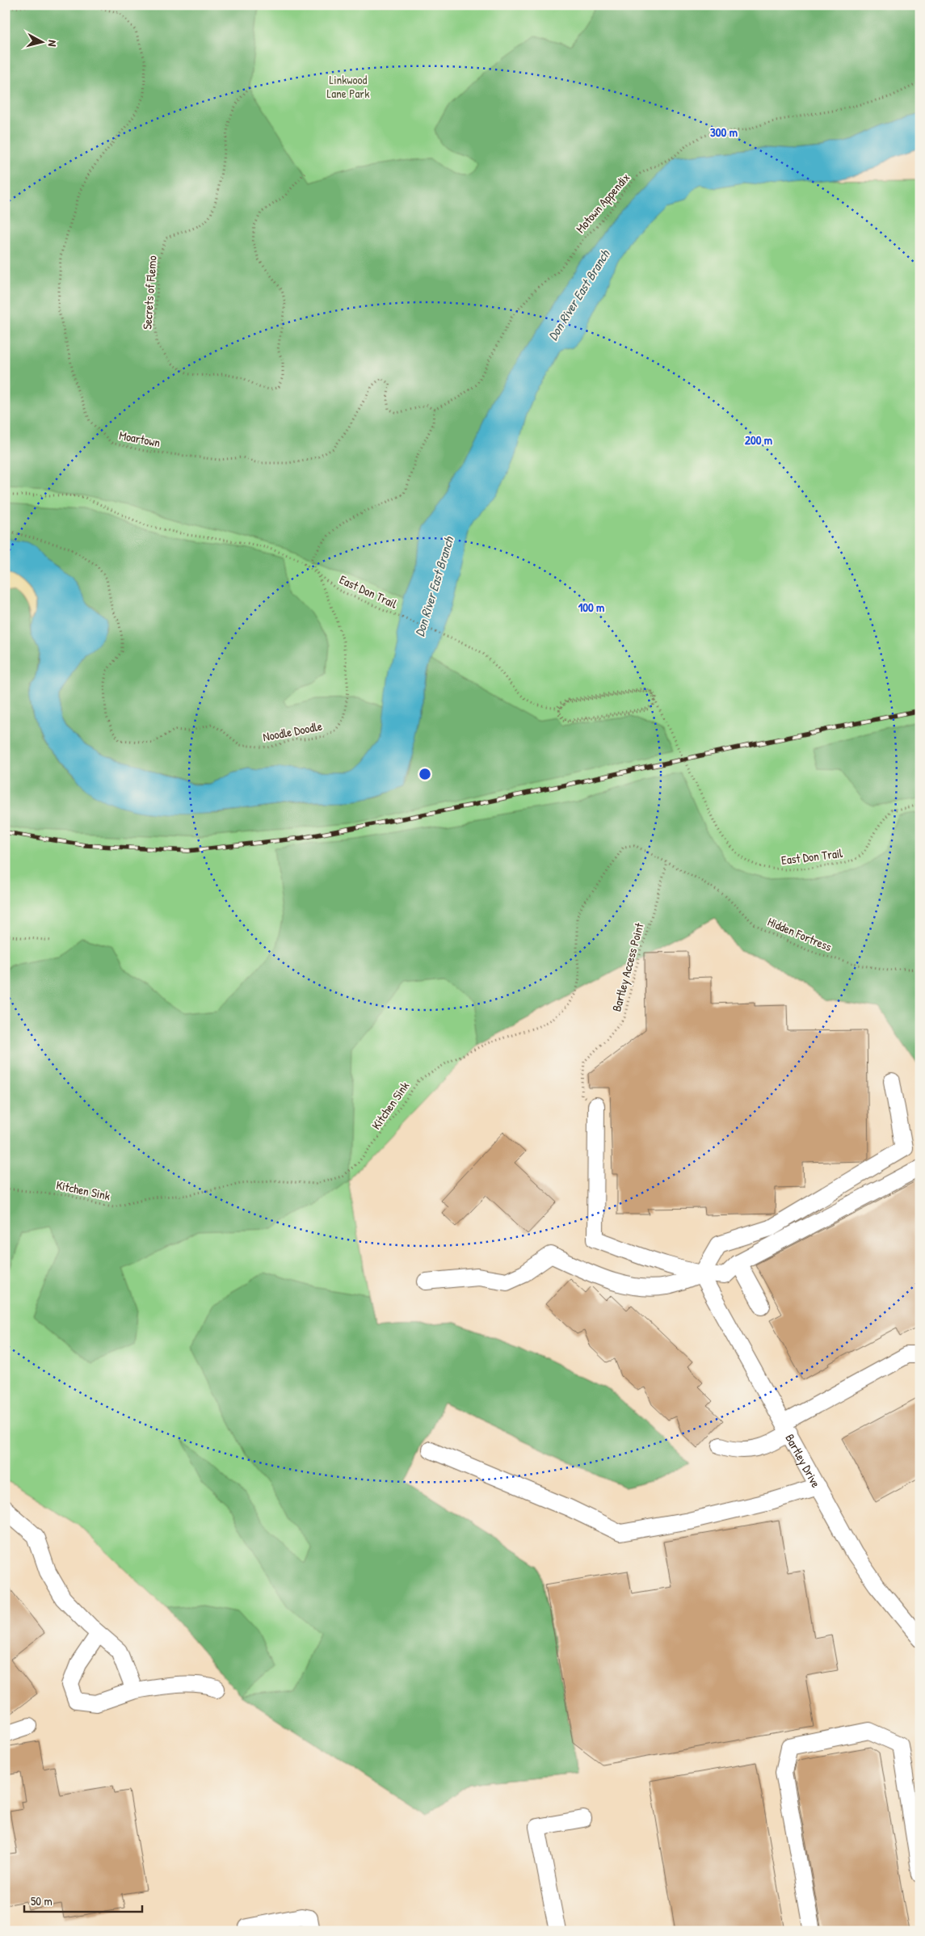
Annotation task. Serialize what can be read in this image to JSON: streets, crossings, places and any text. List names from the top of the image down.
{
  "streets": {
    "street": ["Bartley Drive"],
    "path": [
      "Motown Appendix",
      "Secrets of Flemo",
      "Moartown",
      "East Don Trail",
      "Noodle Doodle",
      "Hidden Fortress",
      "Bartley Access Point",
      "Kitchen Sink"
    ]
  },
  "crossings": [
    ["Motown Appendix", "Moartown"],
    ["East Don Trail", "Noodle Doodle"],
    ["Hidden Fortress", "Bartley Access Point"],
    ["Hidden Fortress", "Kitchen Sink"],
    ["Bartley Access Point", "Kitchen Sink"]
  ],
  "water": ["Don River East Branch"],
  "parks": ["Linkwood Lane Park"],
  "scale_bar": "50 m",
  "north": "right",
  "rings": ["300 m", "200 m", "100 m"]
}
